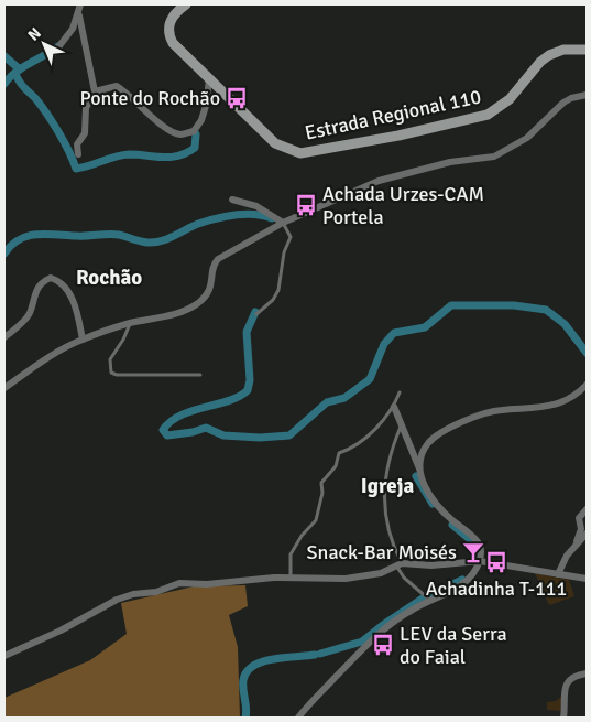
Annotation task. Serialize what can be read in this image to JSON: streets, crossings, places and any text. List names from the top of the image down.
{
  "streets": {
    "main road": ["Estrada Regional 110"]
  },
  "districts": ["Rochão", "Igreja"],
  "places": {
    "bus stop": [
      "Ponte do Rochão",
      "Achada Urzes-CAM Portela",
      "Achadinha T-111",
      "LEV da Serra do Faial"
    ],
    "bar": ["Snack-Bar Moisés"]
  },
  "north": "top left"
}
